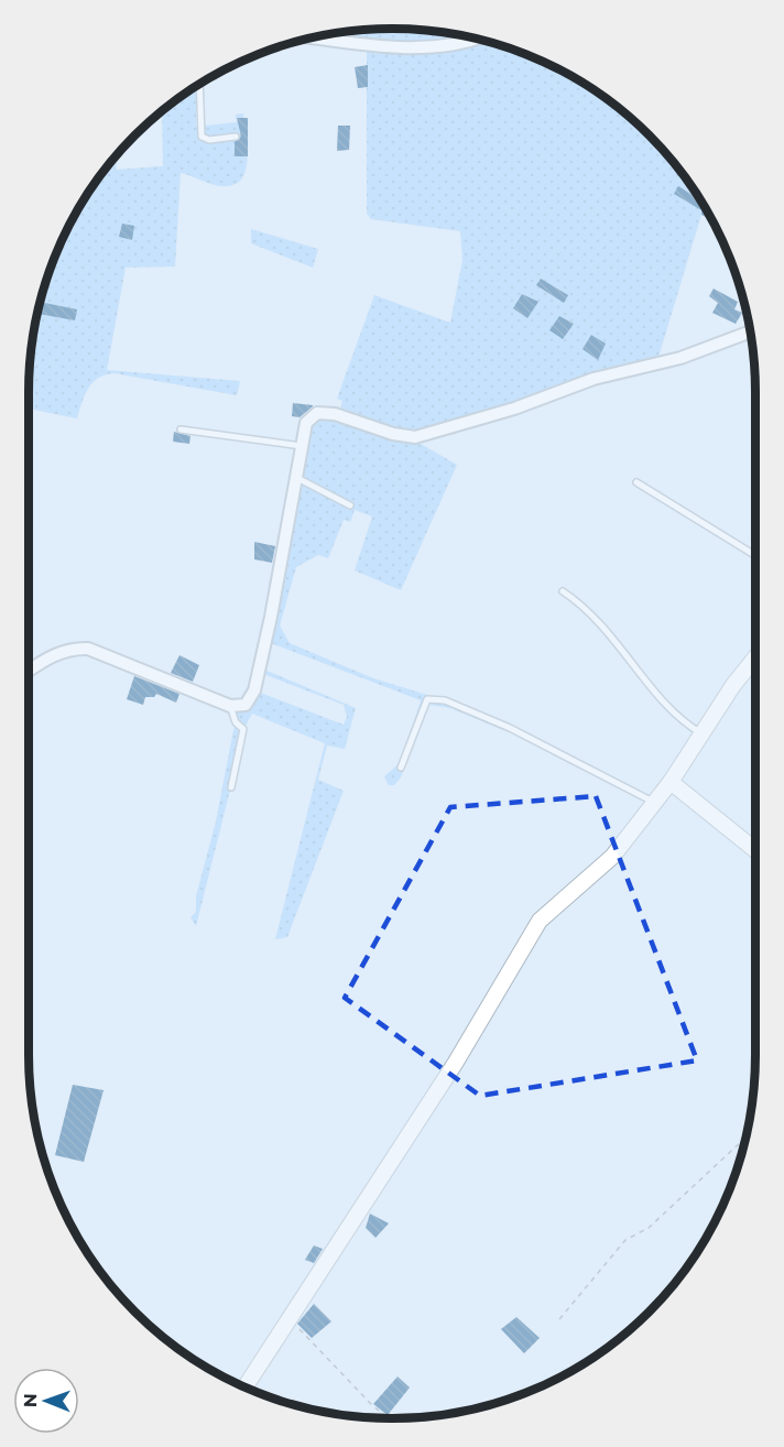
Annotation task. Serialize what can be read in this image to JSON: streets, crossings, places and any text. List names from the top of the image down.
{
  "north": "left"
}
